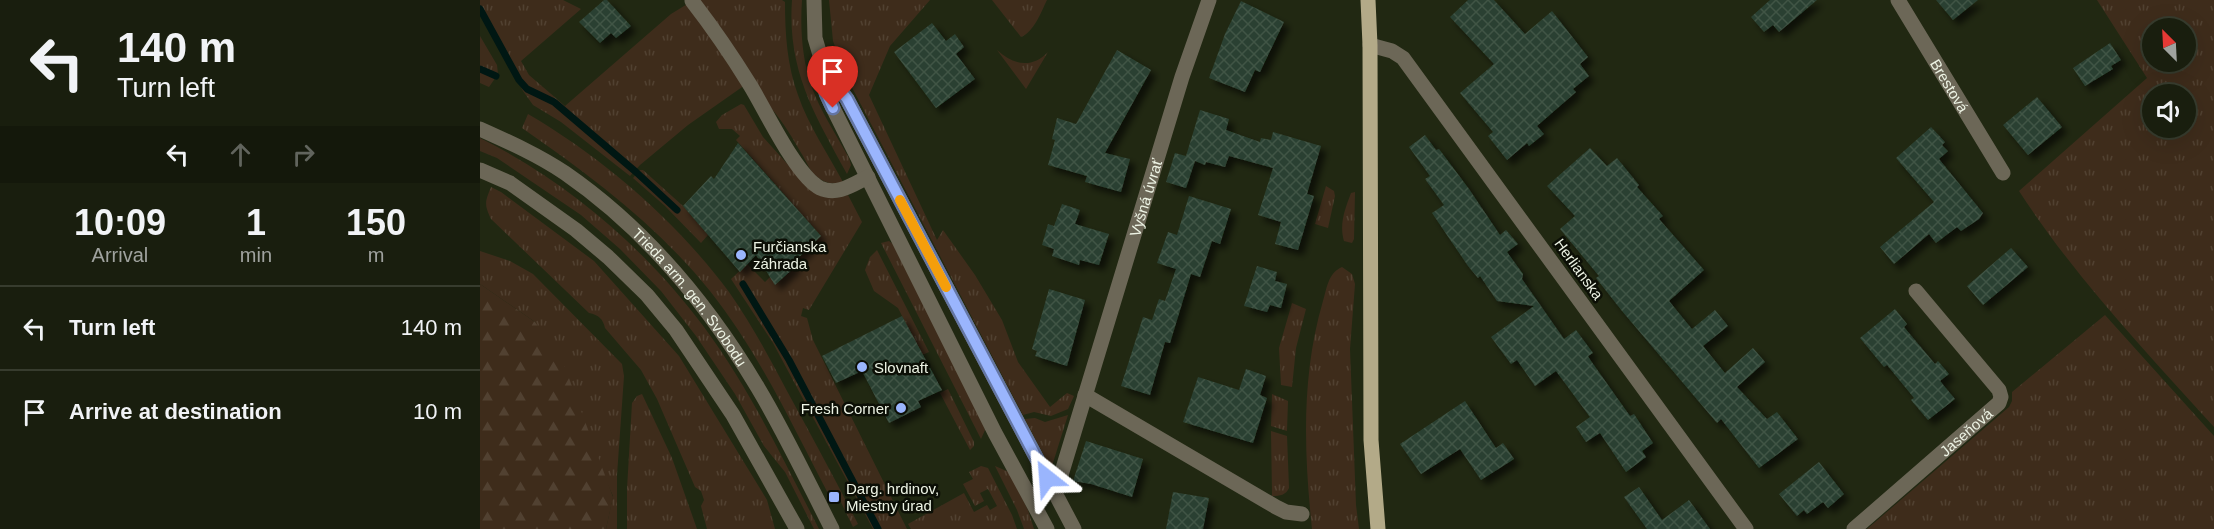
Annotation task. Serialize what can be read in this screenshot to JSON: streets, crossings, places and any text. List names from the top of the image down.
{
  "streets": {
    "street": [
      "Brestová",
      "Vyšná úvrať",
      "Herlianska",
      "Trieda arm. gen. Svobodu",
      "Jaseňová"
    ]
  },
  "places": {
    "other": ["Furčianska záhrada", "Slovnaft", "Fresh Corner"],
    "transit": ["Darg. hrdinov, Miestny úrad"]
  },
  "north": "top left",
  "page": {
    "turn": ["140 m", "Turn left"],
    "eta": [
      "10:09",
      "Arrival",
      "1",
      "min",
      "150",
      "m"
    ],
    "list": [
      {
        "name": "Turn left",
        "value": "140 m"
      },
      {
        "name": "Arrive at destination",
        "value": "10 m"
      }
    ]
  }
}
